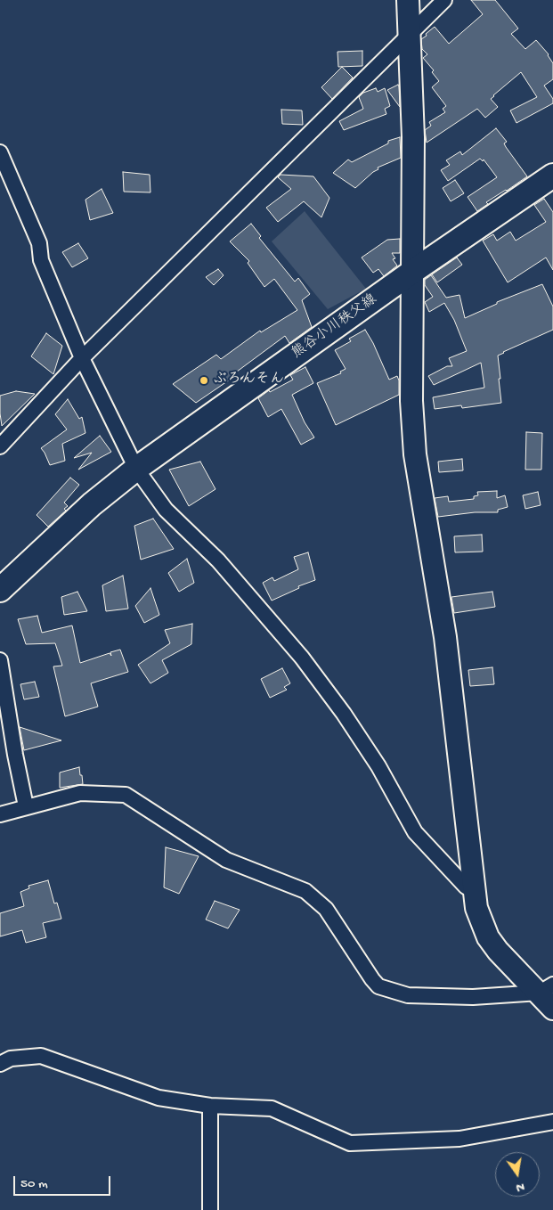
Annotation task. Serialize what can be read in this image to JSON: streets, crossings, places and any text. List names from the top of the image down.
{
  "streets": {
    "main road": ["熊谷小川秩父線"]
  },
  "places": ["ぶろんそん"],
  "scale_bar": "50 m",
  "north": "bottom"
}
